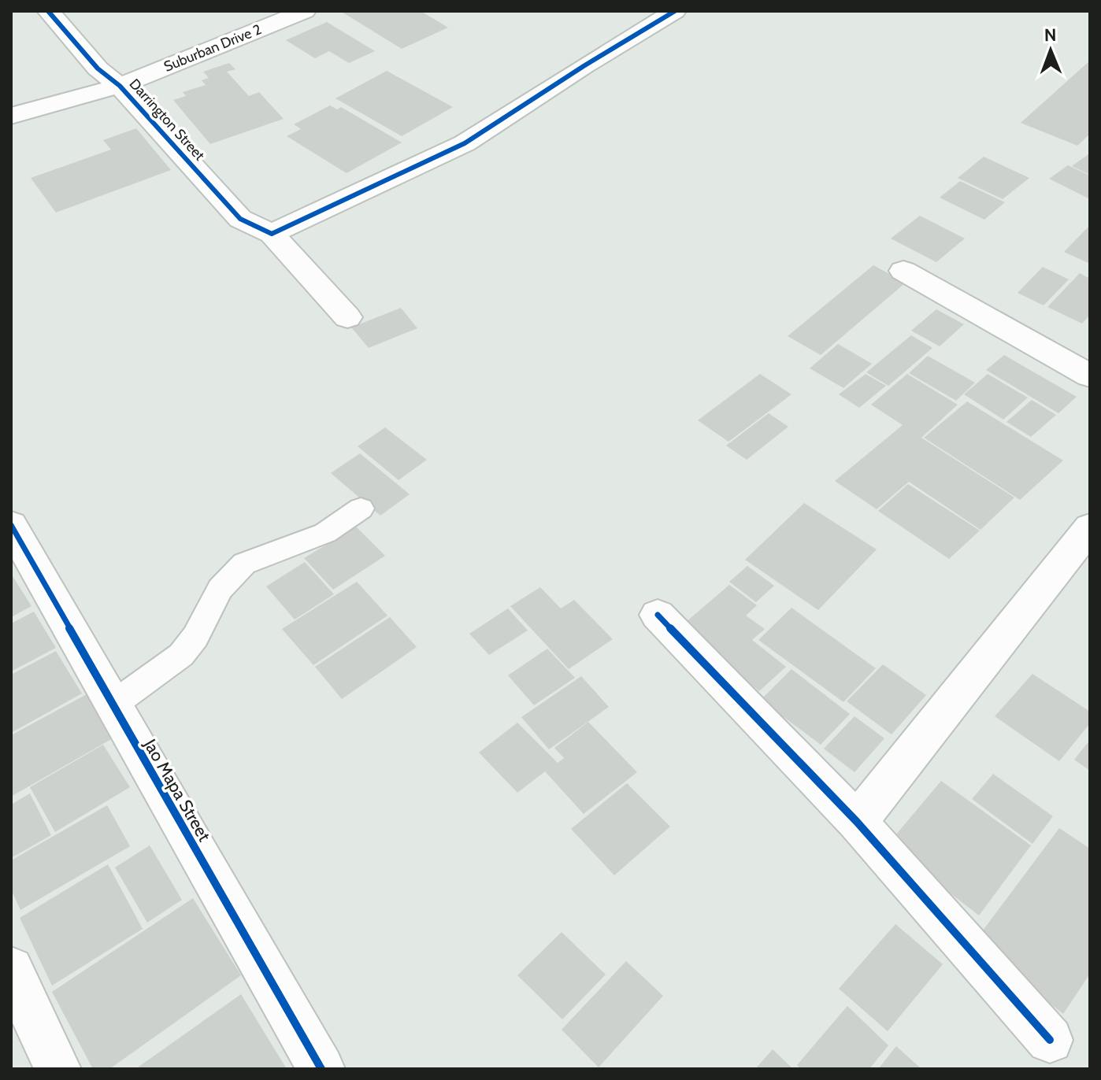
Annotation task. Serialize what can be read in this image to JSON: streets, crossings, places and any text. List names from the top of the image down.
{
  "streets": {
    "street": ["Suburban Drive 2", "Darrington Street", "Jao Mapa Street"]
  },
  "crossings": [
    ["Suburban Drive 2", "Darrington Street"]
  ],
  "north": "top"
}
